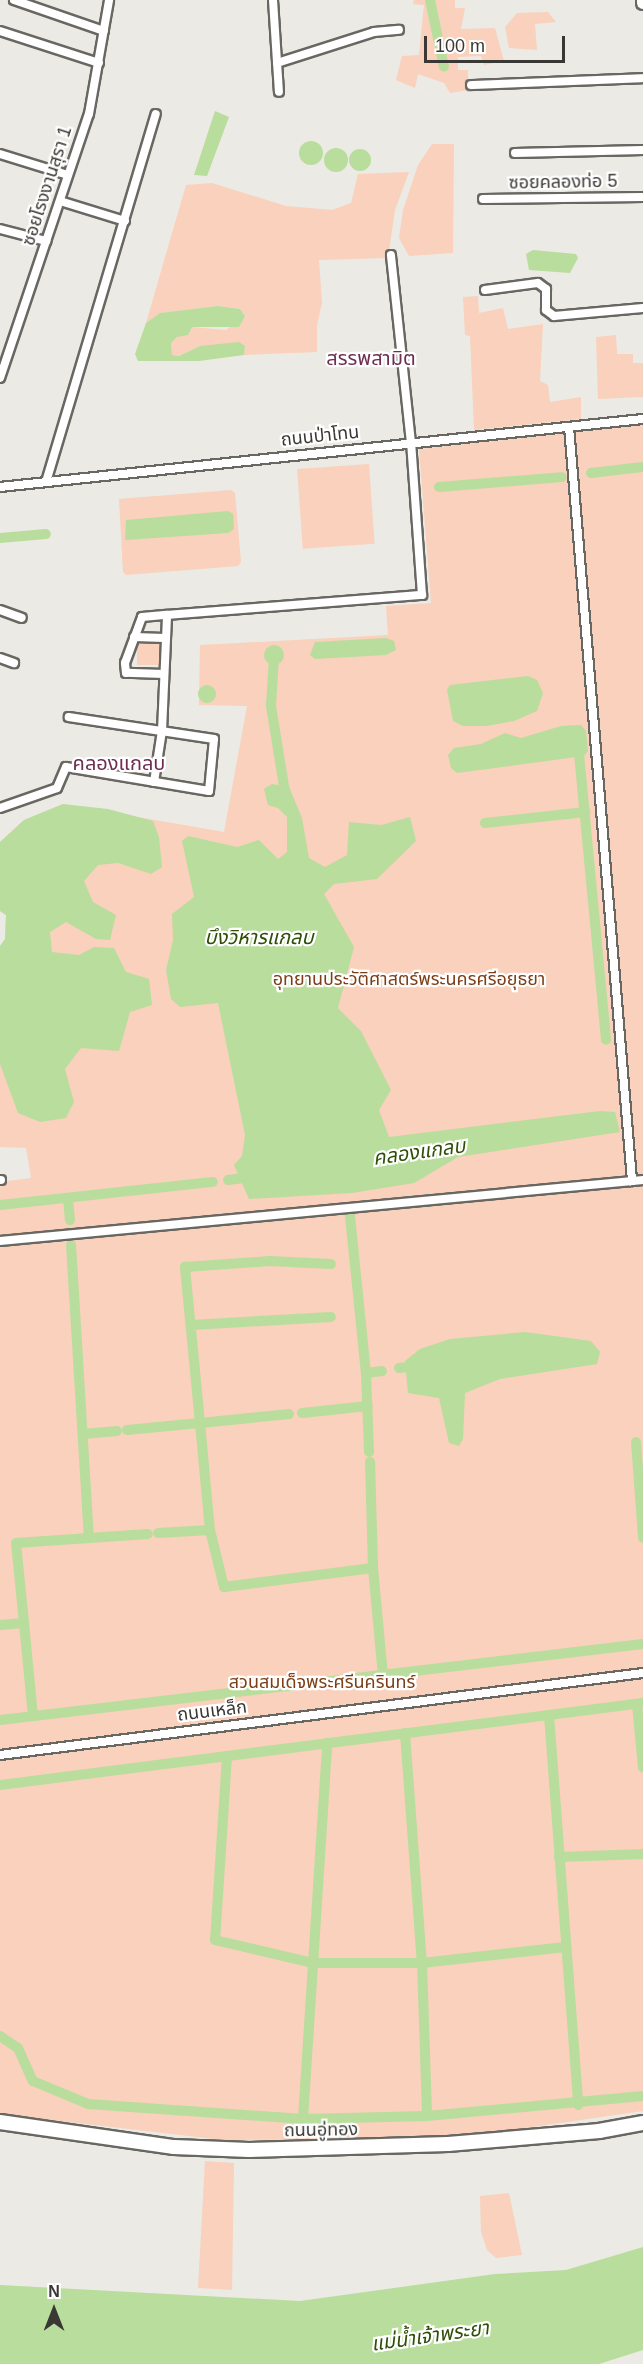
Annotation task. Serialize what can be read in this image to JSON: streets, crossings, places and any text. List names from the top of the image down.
{
  "streets": {
    "main road": ["ถนนอู่ทอง"],
    "street": [
      "ซอยคลองท่อ 5",
      "ซอยโรงงานสุรา 1",
      "ถนนป่าโทน",
      "ถนนเหล็ก"
    ]
  },
  "districts": ["สรรพสามิต", "คลองแกลบ"],
  "water": ["บึงวิหารแกลบ", "คลองแกลบ", "แม่น้ำเจ้าพระยา"],
  "parks": ["อุทยานประวัติศาสตร์พระนครศรีอยุธยา", "สวนสมเด็จพระศรีนครินทร์"],
  "scale_bar": "100 m",
  "north": "top"
}
